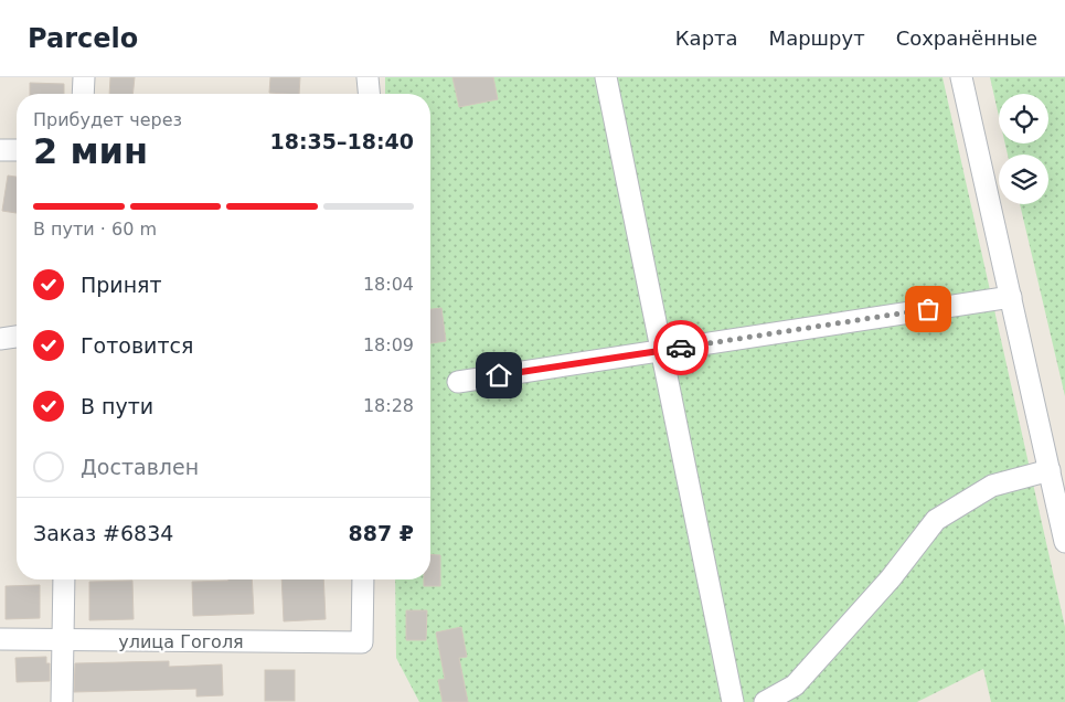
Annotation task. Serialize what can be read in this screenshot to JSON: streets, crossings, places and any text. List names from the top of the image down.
{
  "streets": {
    "street": ["улица Гоголя"]
  },
  "page": {
    "header": "Parcelo",
    "nav": ["Карта", "Маршрут", "Сохранённые"],
    "heading": ["2 мин", "Прибудет через", "18:35–18:40"],
    "panel": ["Заказ #6834", "887 ₽"],
    "bar": "В пути · 60 m",
    "list": [
      ["Принят", "18:04"],
      ["Готовится", "18:09"],
      ["В пути", "18:28"],
      "Доставлен"
    ]
  }
}
